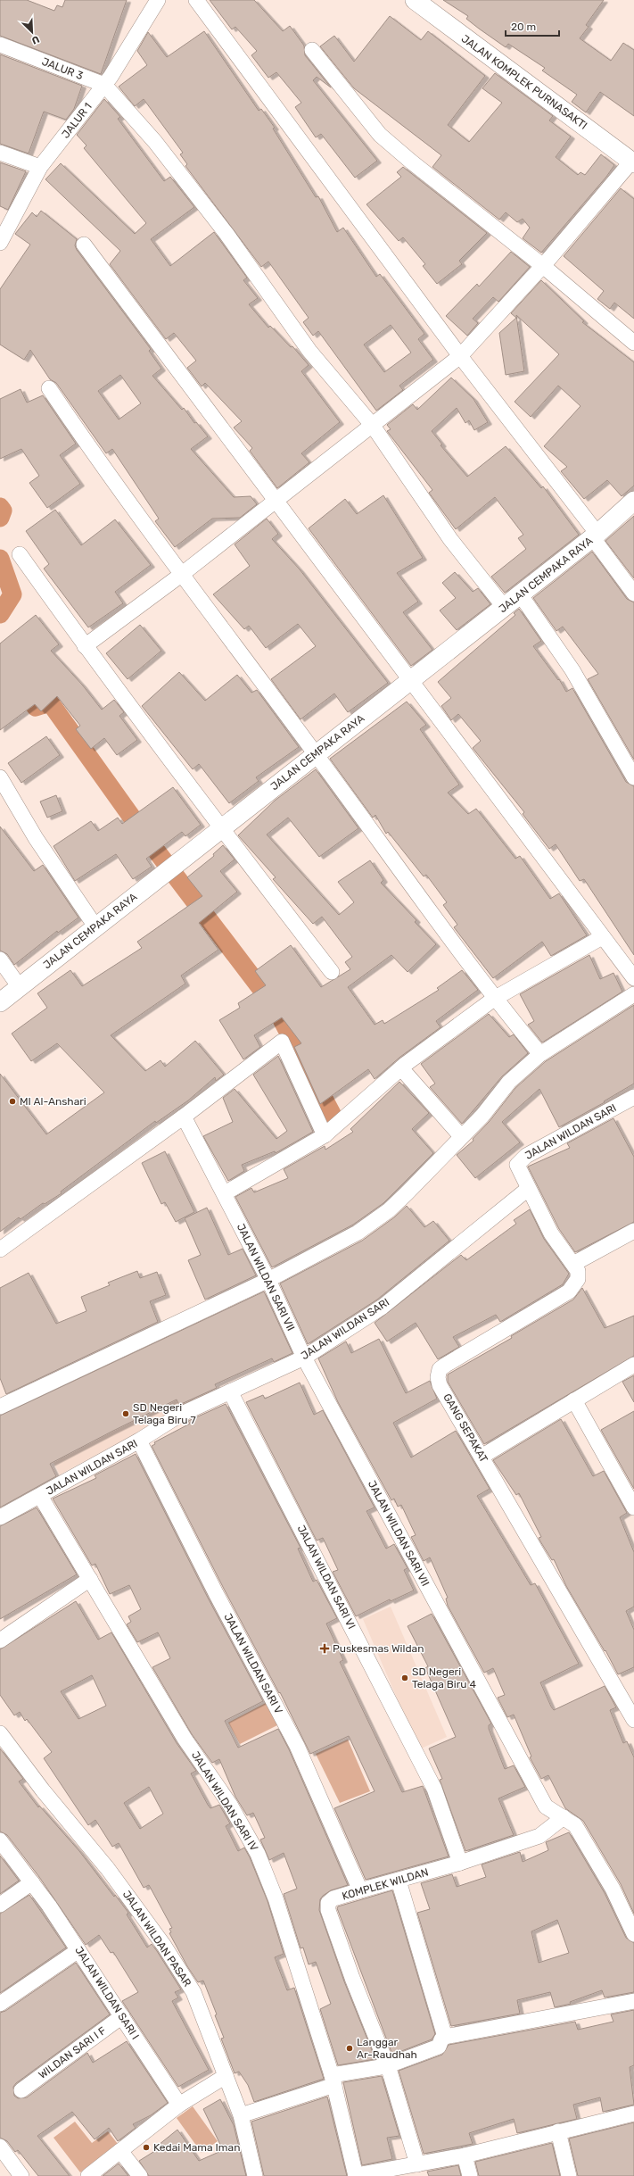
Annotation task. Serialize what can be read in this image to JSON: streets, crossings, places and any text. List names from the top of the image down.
{
  "streets": {
    "street": [
      "JALUR 3",
      "JALAN KOMPLEK PURNASAKTI",
      "JALUR 1",
      "JALAN CEMPAKA RAYA",
      "JALAN WILDAN SARI",
      "JALAN WILDAN SARI VII",
      "GANG SEPAKAT",
      "JALAN WILDAN SARI VI",
      "JALAN WILDAN SARI V",
      "JALAN WILDAN SARI IV",
      "KOMPLEK WILDAN",
      "JALAN WILDAN PASAR",
      "JALAN WILDAN SARI I",
      "WILDAN SARI I F"
    ]
  },
  "crossings": [
    ["JALUR 3", "JALUR 1"],
    ["JALAN WILDAN SARI", "JALAN WILDAN SARI VII"],
    ["JALAN WILDAN SARI", "GANG SEPAKAT"],
    ["JALAN WILDAN SARI", "JALAN WILDAN SARI VI"],
    ["JALAN WILDAN SARI", "JALAN WILDAN SARI V"],
    ["JALAN WILDAN SARI", "JALAN WILDAN SARI IV"],
    ["JALAN WILDAN SARI VII", "KOMPLEK WILDAN"],
    ["JALAN WILDAN SARI VI", "KOMPLEK WILDAN"],
    ["JALAN WILDAN SARI V", "KOMPLEK WILDAN"],
    ["JALAN WILDAN SARI I", "WILDAN SARI I F"]
  ],
  "places": {
    "other": [
      "MI Al-Anshari",
      "SD Negeri Telaga Biru 7",
      "SD Negeri Telaga Biru 4",
      "Langgar Ar-Raudhah",
      "Kedai Mama Iman"
    ],
    "health": ["Puskesmas Wildan"]
  },
  "scale_bar": "20 m",
  "north": "bottom right"
}
